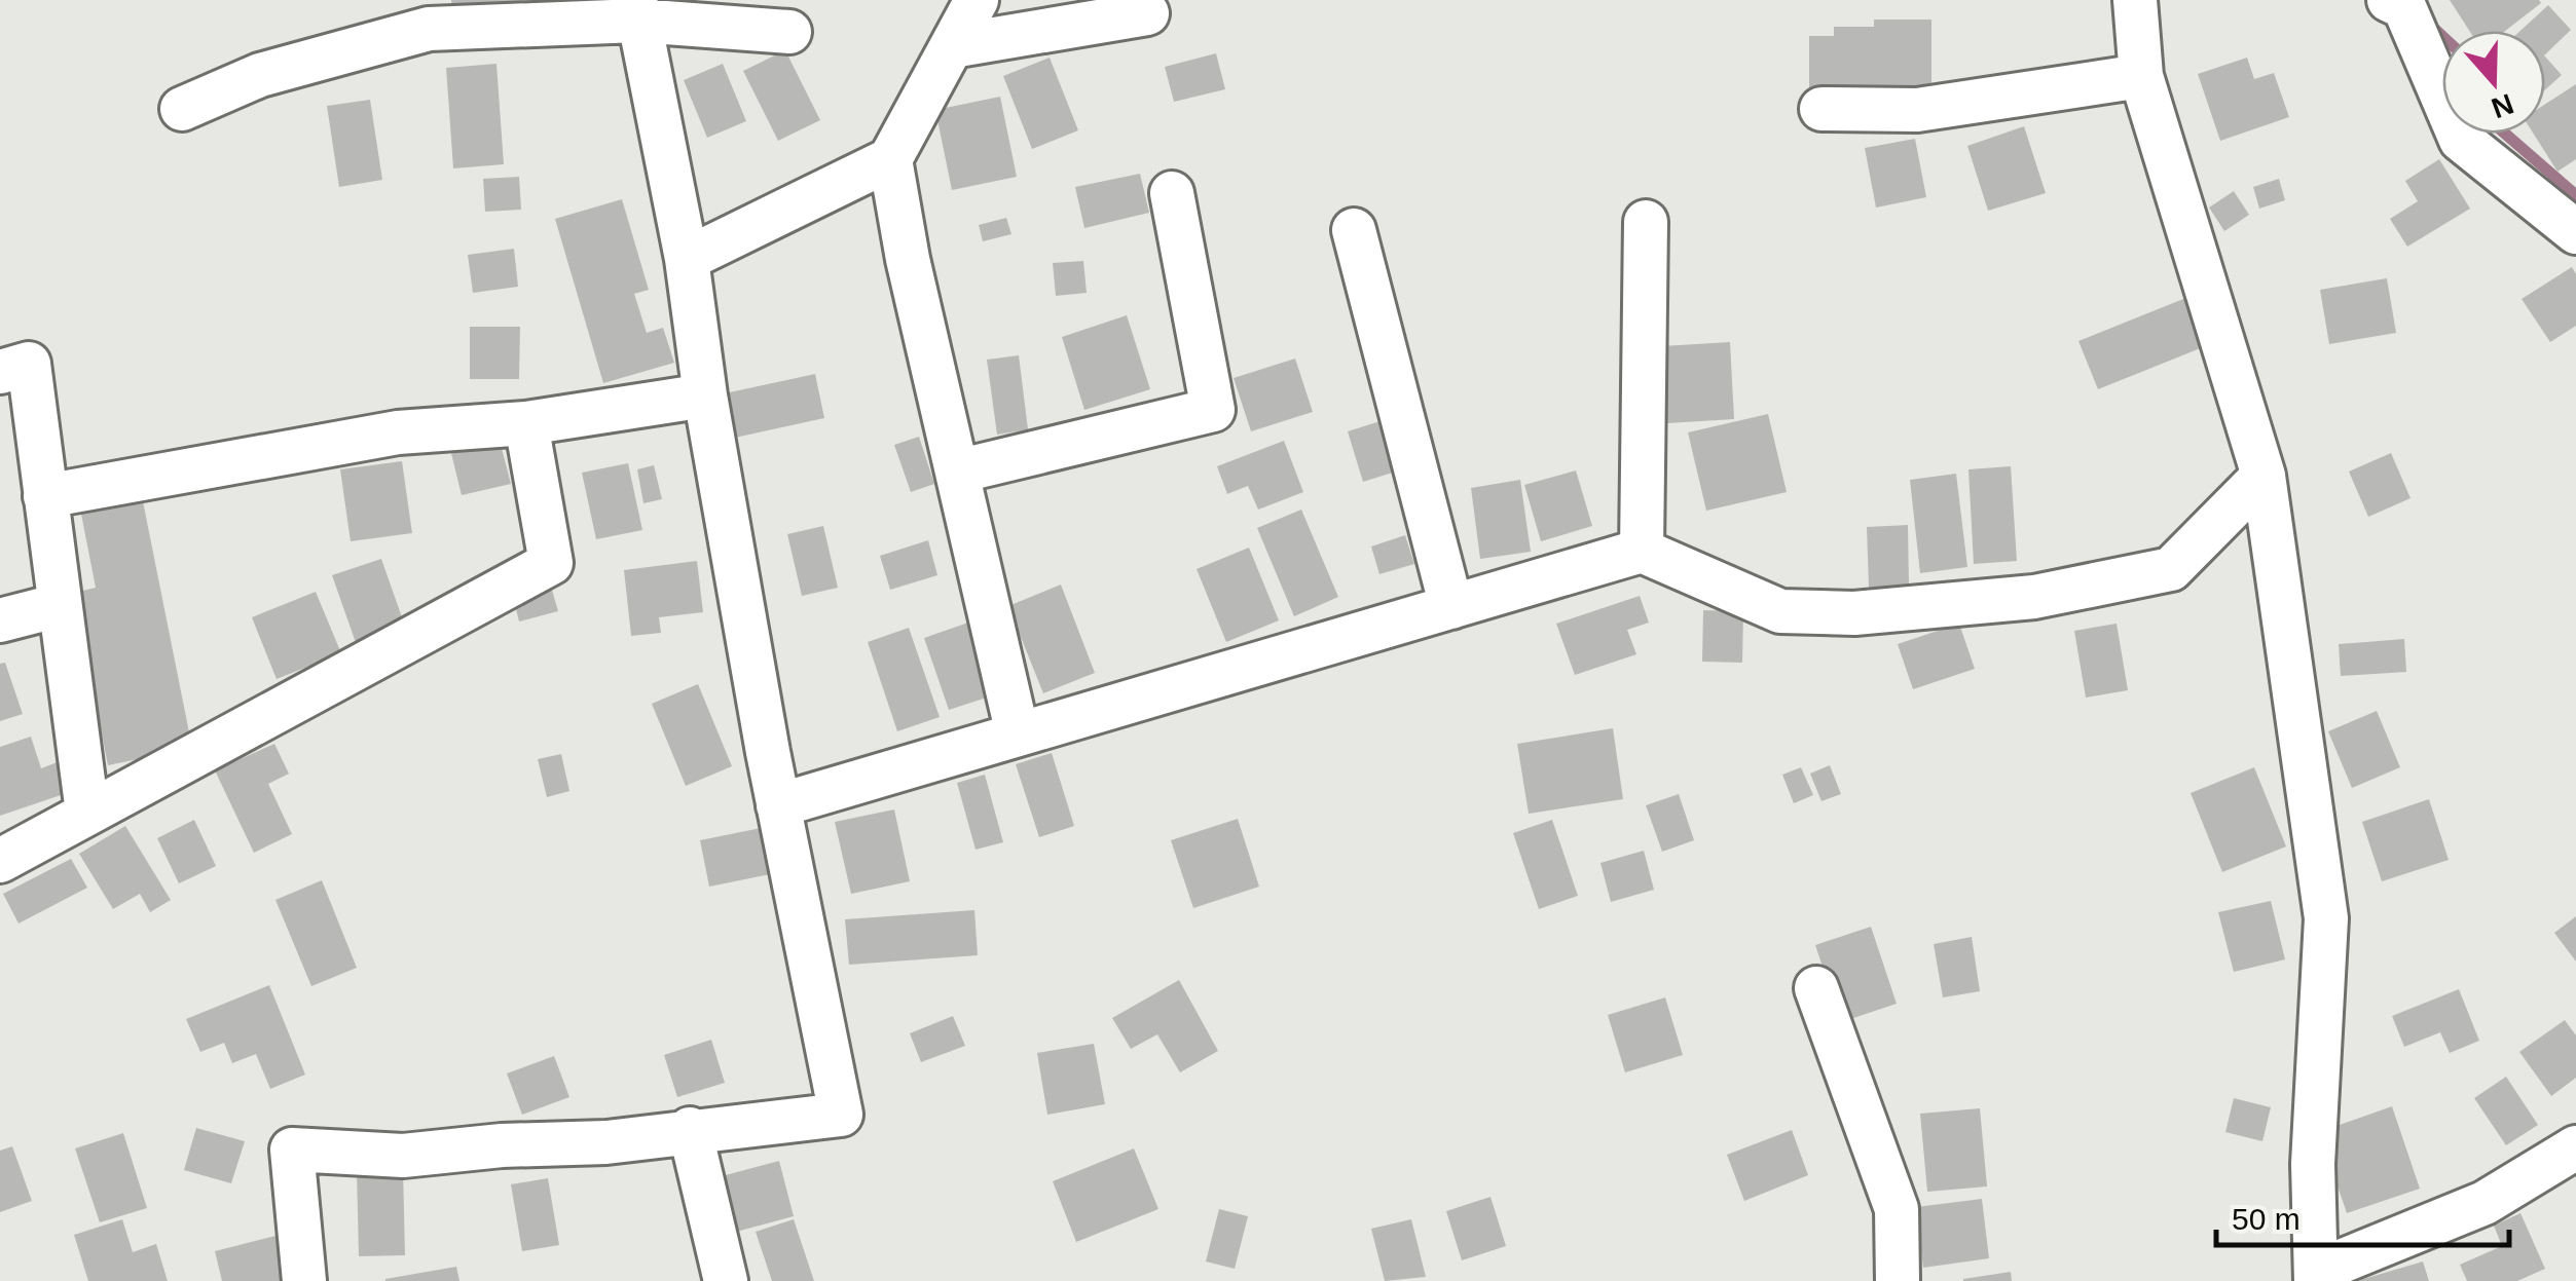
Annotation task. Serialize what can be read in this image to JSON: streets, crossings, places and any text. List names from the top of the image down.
{
  "scale_bar": "50 m",
  "north": "bottom"
}
